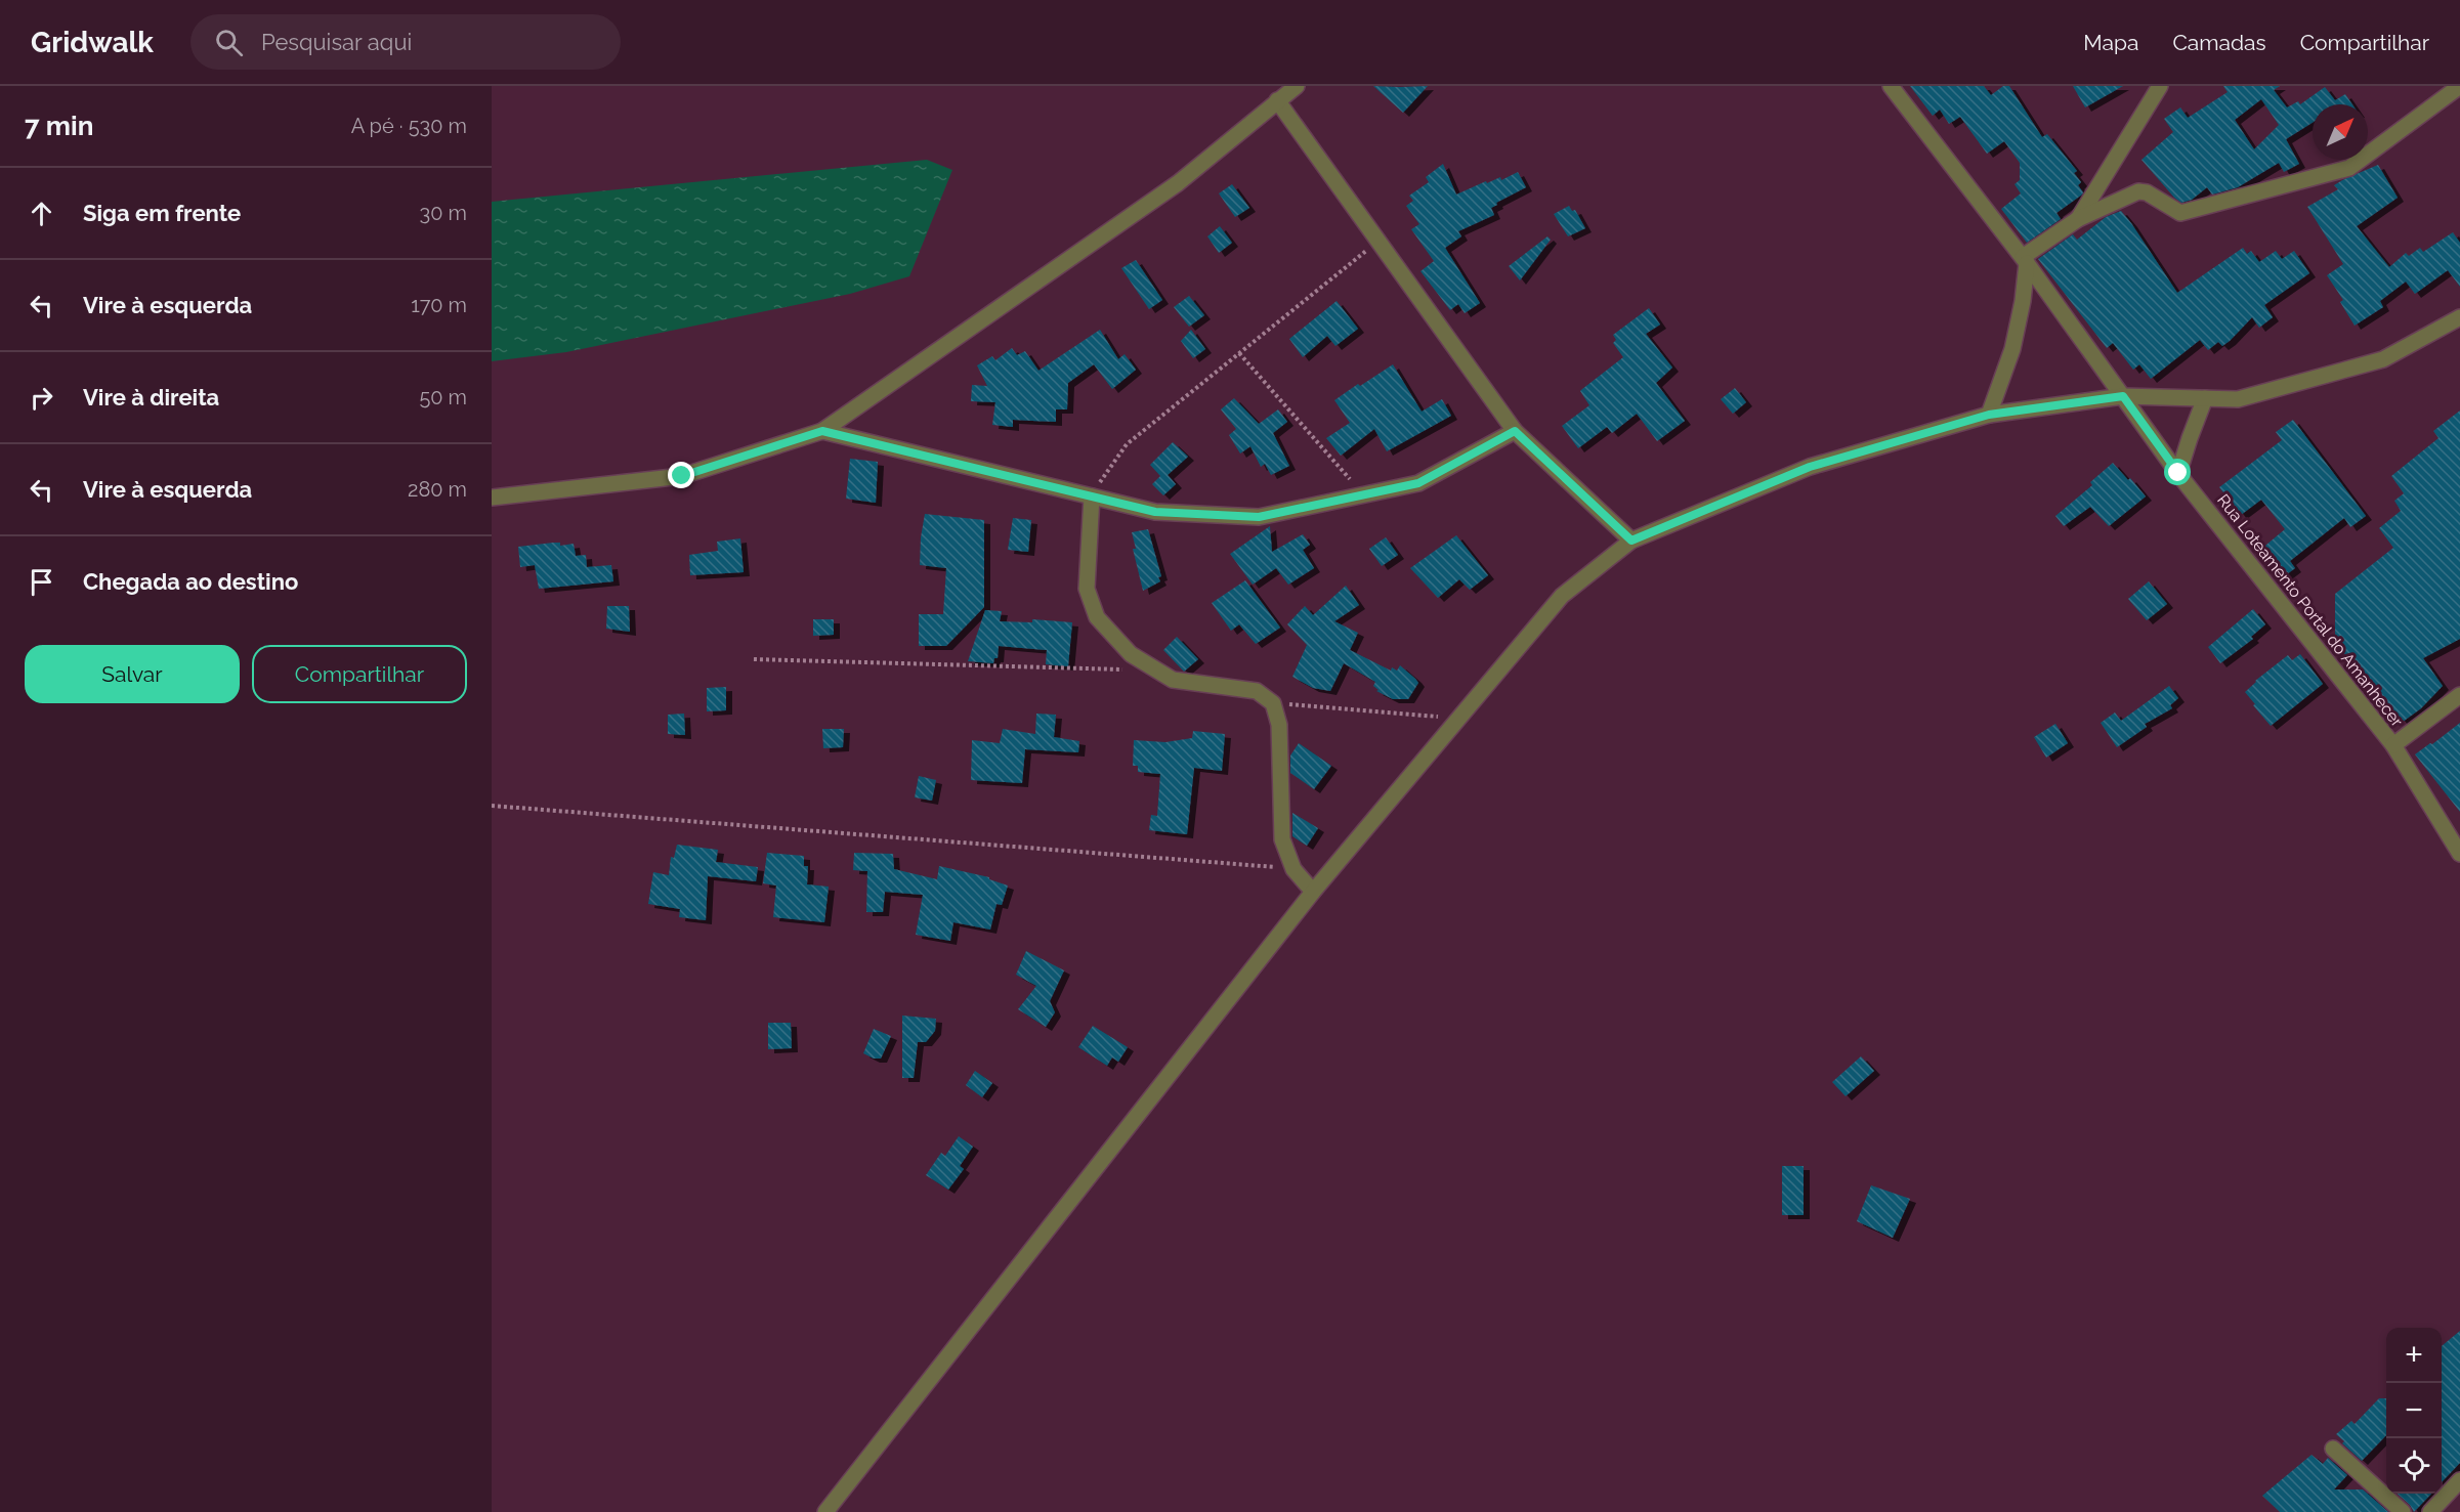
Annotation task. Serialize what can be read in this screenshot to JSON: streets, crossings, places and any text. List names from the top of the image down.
{
  "streets": {
    "street": ["Rua Loteamento Portal do Amanhecer"]
  },
  "north": "top right",
  "page": {
    "header": "Gridwalk",
    "search": "Pesquisar aqui",
    "nav": ["Mapa", "Camadas", "Compartilhar"],
    "heading": ["7 min", "A pé · 530 m"],
    "list": [
      ["Siga em frente", "30 m"],
      ["Vire à esquerda", "170 m"],
      ["Vire à direita", "50 m"],
      ["Vire à esquerda", "280 m"],
      "Chegada ao destino"
    ],
    "buttons": ["Salvar", "Compartilhar"],
    "map_buttons": ["+", "−"]
  }
}
